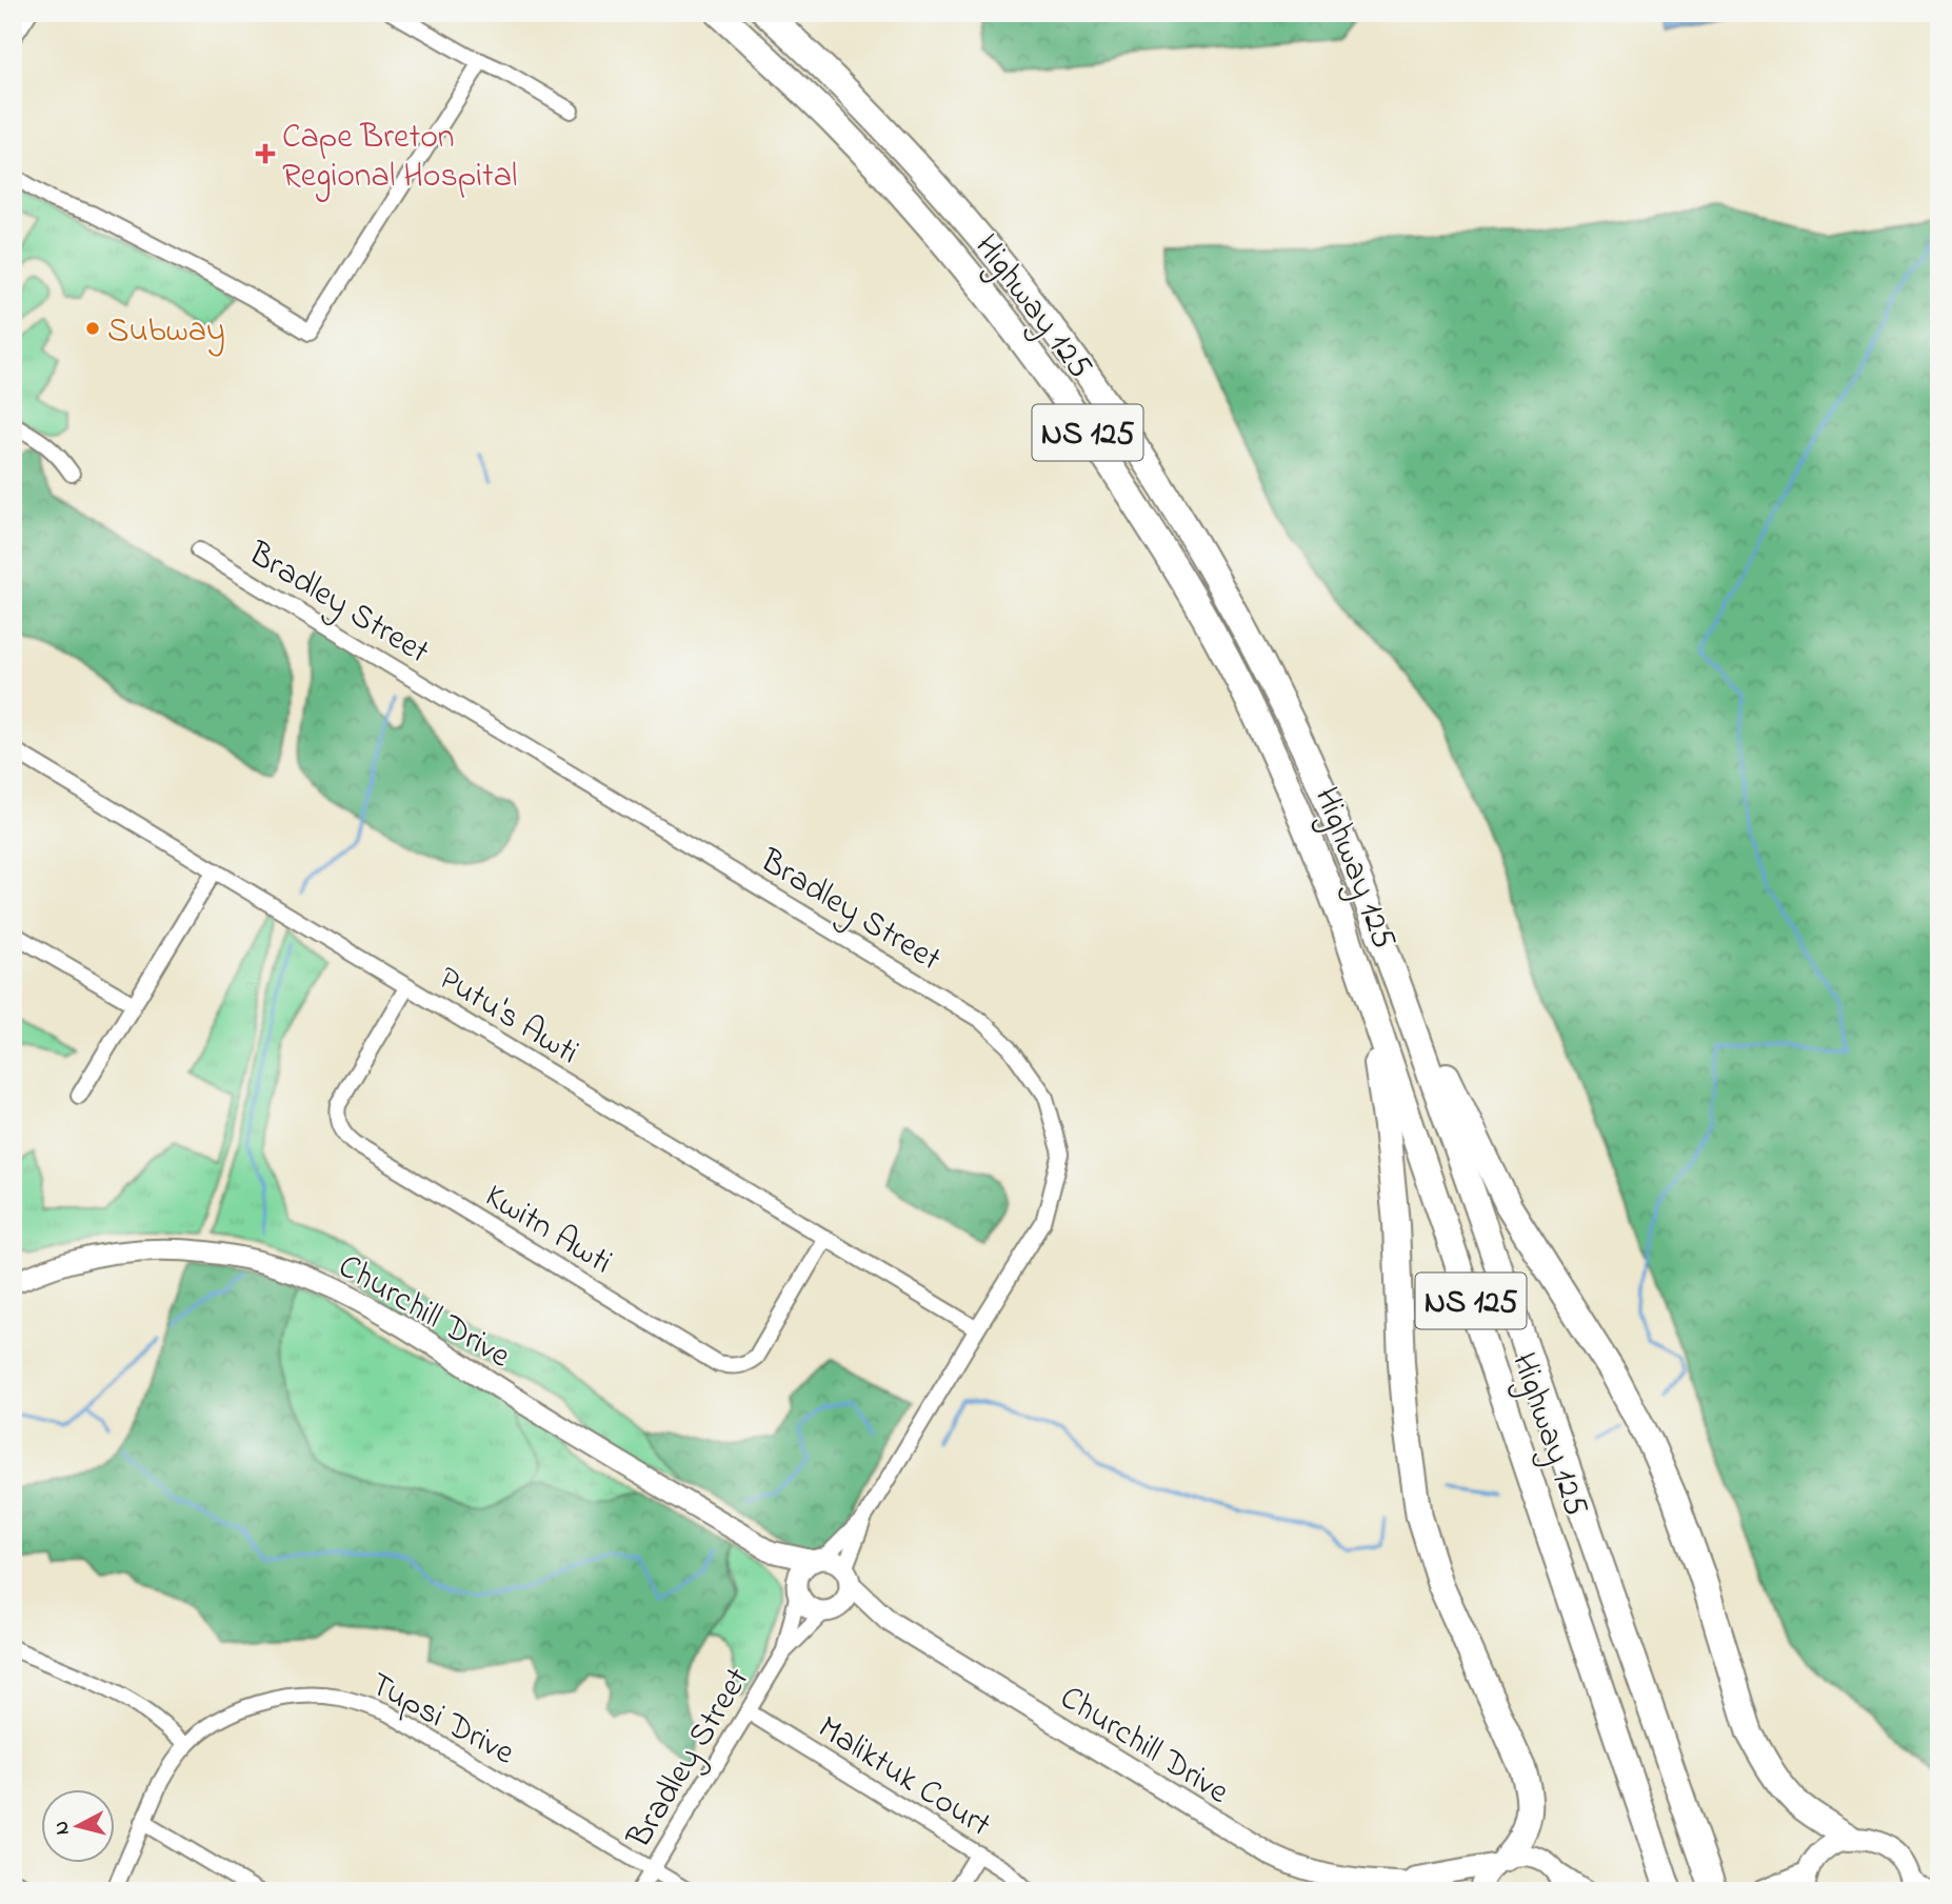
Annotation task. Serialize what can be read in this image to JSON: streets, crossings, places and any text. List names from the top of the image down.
{
  "streets": {
    "highway": ["Highway 125", "NS 125"],
    "main road": ["Churchill Drive"],
    "street": [
      "Bradley Street",
      "Putu's Awti",
      "Kwitn Awti",
      "Tupsi Drive",
      "Maliktuk Court"
    ]
  },
  "crossings": [
    ["Bradley Street", "Putu's Awti"],
    ["Bradley Street", "Churchill Drive"],
    ["Bradley Street", "Tupsi Drive"],
    ["Bradley Street", "Maliktuk Court"],
    ["Putu's Awti", "Kwitn Awti"]
  ],
  "places": {
    "health": ["Cape Breton Regional Hospital"],
    "other": ["Subway"]
  },
  "north": "left"
}
